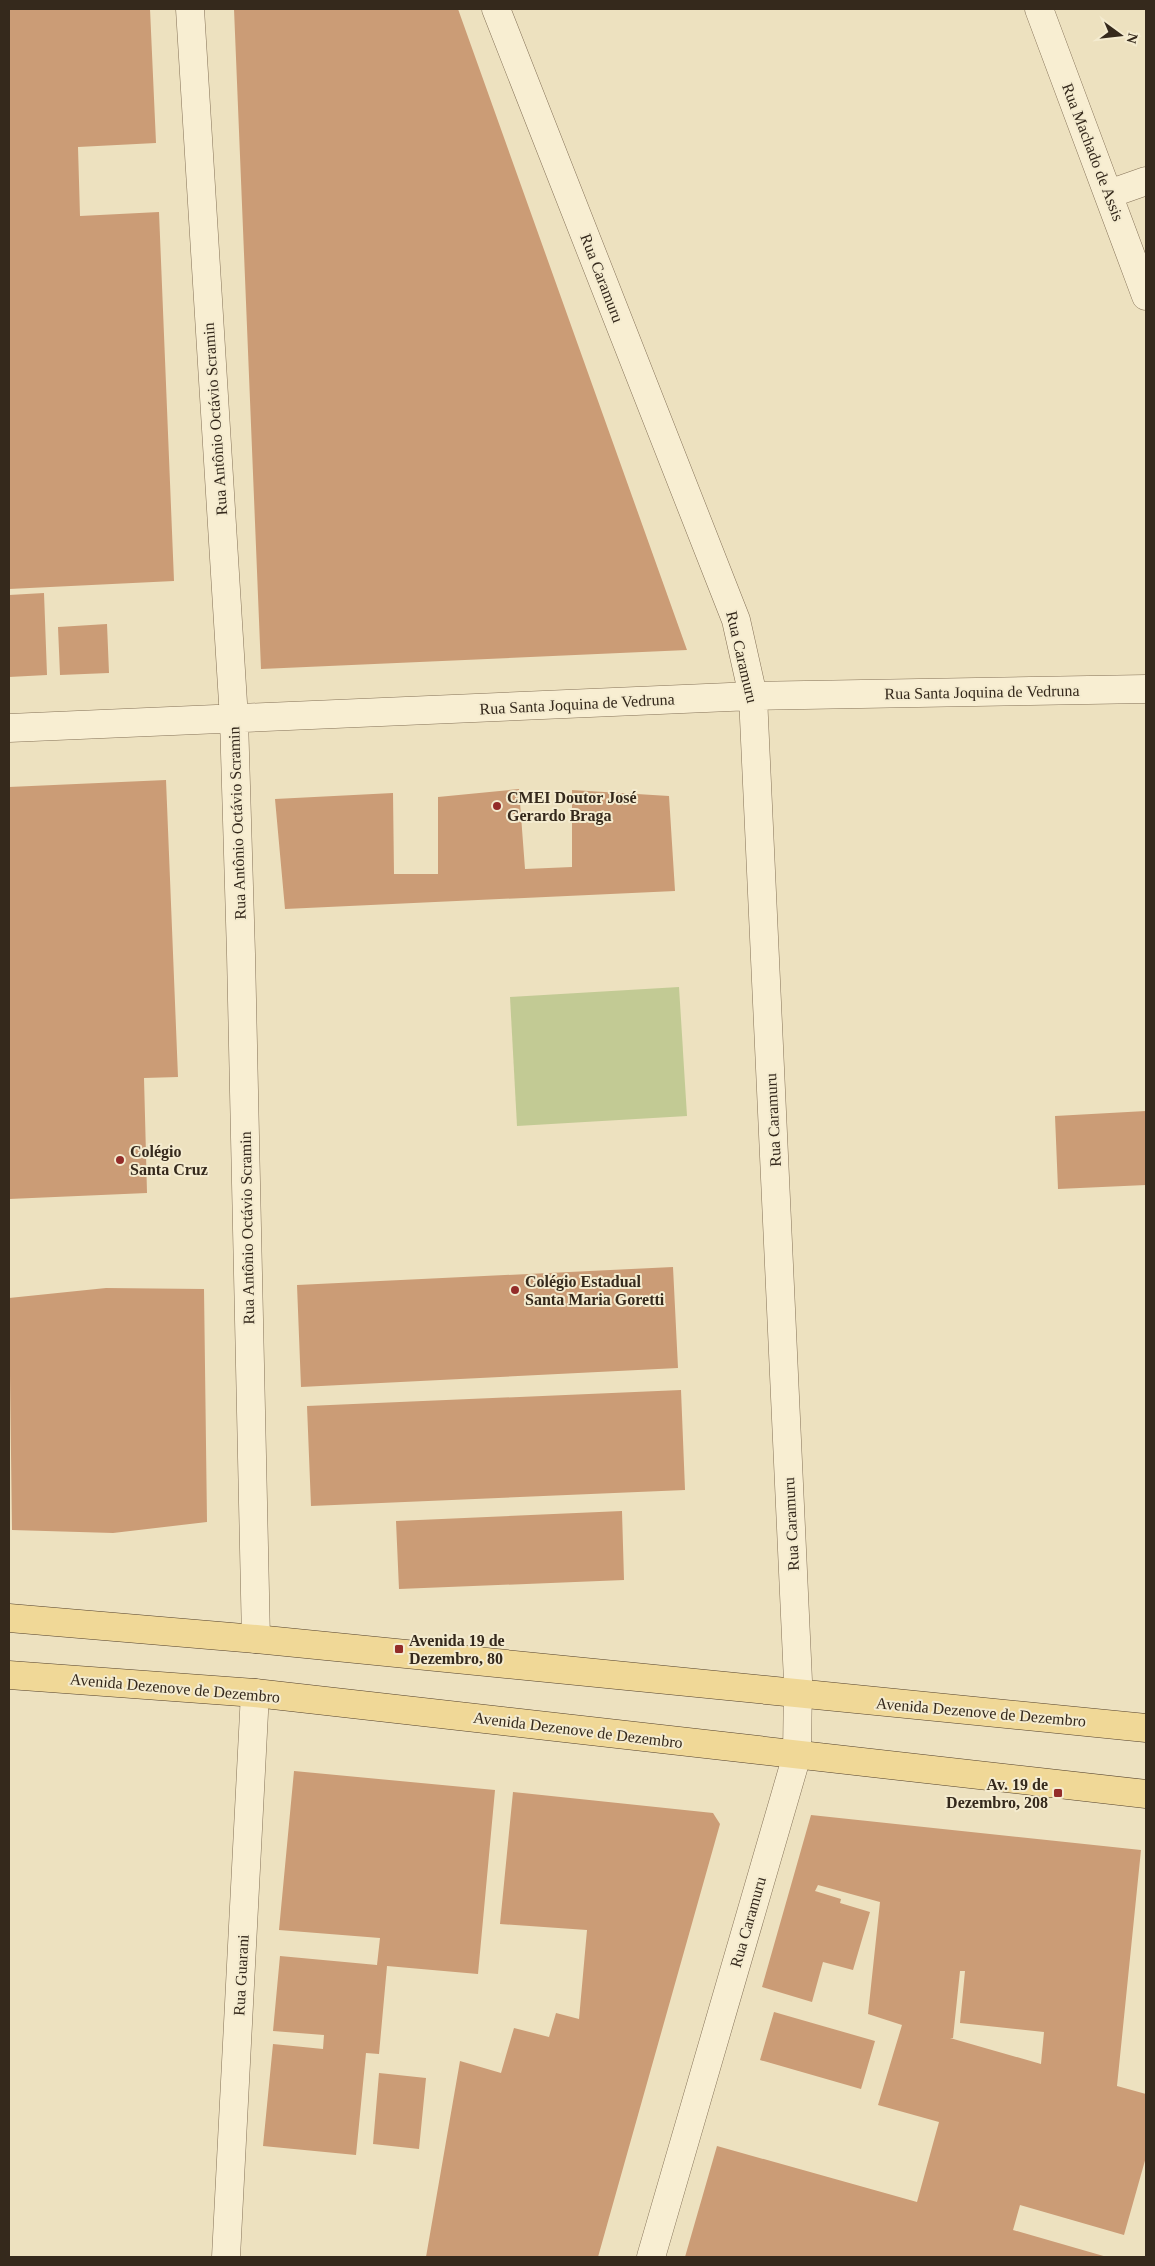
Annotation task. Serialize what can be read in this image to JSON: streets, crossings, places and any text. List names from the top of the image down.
{
  "streets": {
    "main road": ["Avenida Dezenove de Dezembro"],
    "street": [
      "Rua Machado de Assis",
      "Rua Caramuru",
      "Rua Antônio Octávio Scramin",
      "Rua Santa Joquina de Vedruna",
      "Rua Guarani"
    ]
  },
  "crossings": [
    ["Rua Caramuru", "Rua Santa Joquina de Vedruna"],
    ["Rua Caramuru", "Avenida Dezenove de Dezembro"],
    ["Rua Antônio Octávio Scramin", "Rua Santa Joquina de Vedruna"],
    ["Rua Antônio Octávio Scramin", "Avenida Dezenove de Dezembro"],
    ["Avenida Dezenove de Dezembro", "Rua Guarani"]
  ],
  "places": {
    "other": ["CMEI Doutor José Gerardo Braga", "Colégio Santa Cruz", "Colégio Estadual Santa Maria Goretti"],
    "transit": ["Avenida 19 de Dezembro, 80", "Av. 19 de Dezembro, 208"]
  },
  "north": "right"
}
